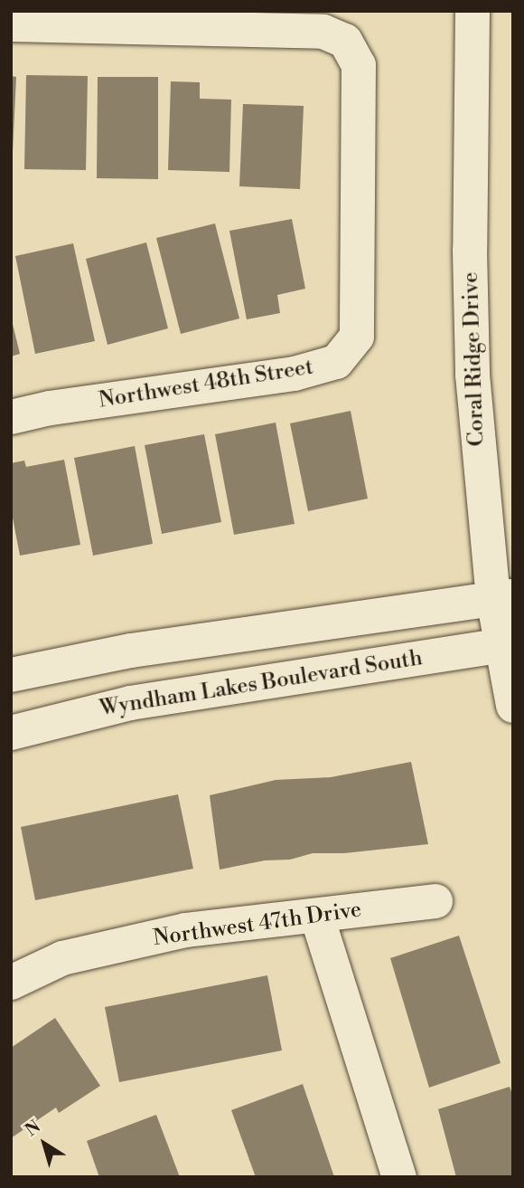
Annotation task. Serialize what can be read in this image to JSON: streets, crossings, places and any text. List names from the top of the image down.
{
  "streets": {
    "street": [
      "Coral Ridge Drive",
      "Northwest 48th Street",
      "Wyndham Lakes Boulevard South",
      "Northwest 47th Drive"
    ]
  },
  "crossings": [
    ["Coral Ridge Drive", "Wyndham Lakes Boulevard South"]
  ],
  "north": "top left"
}
